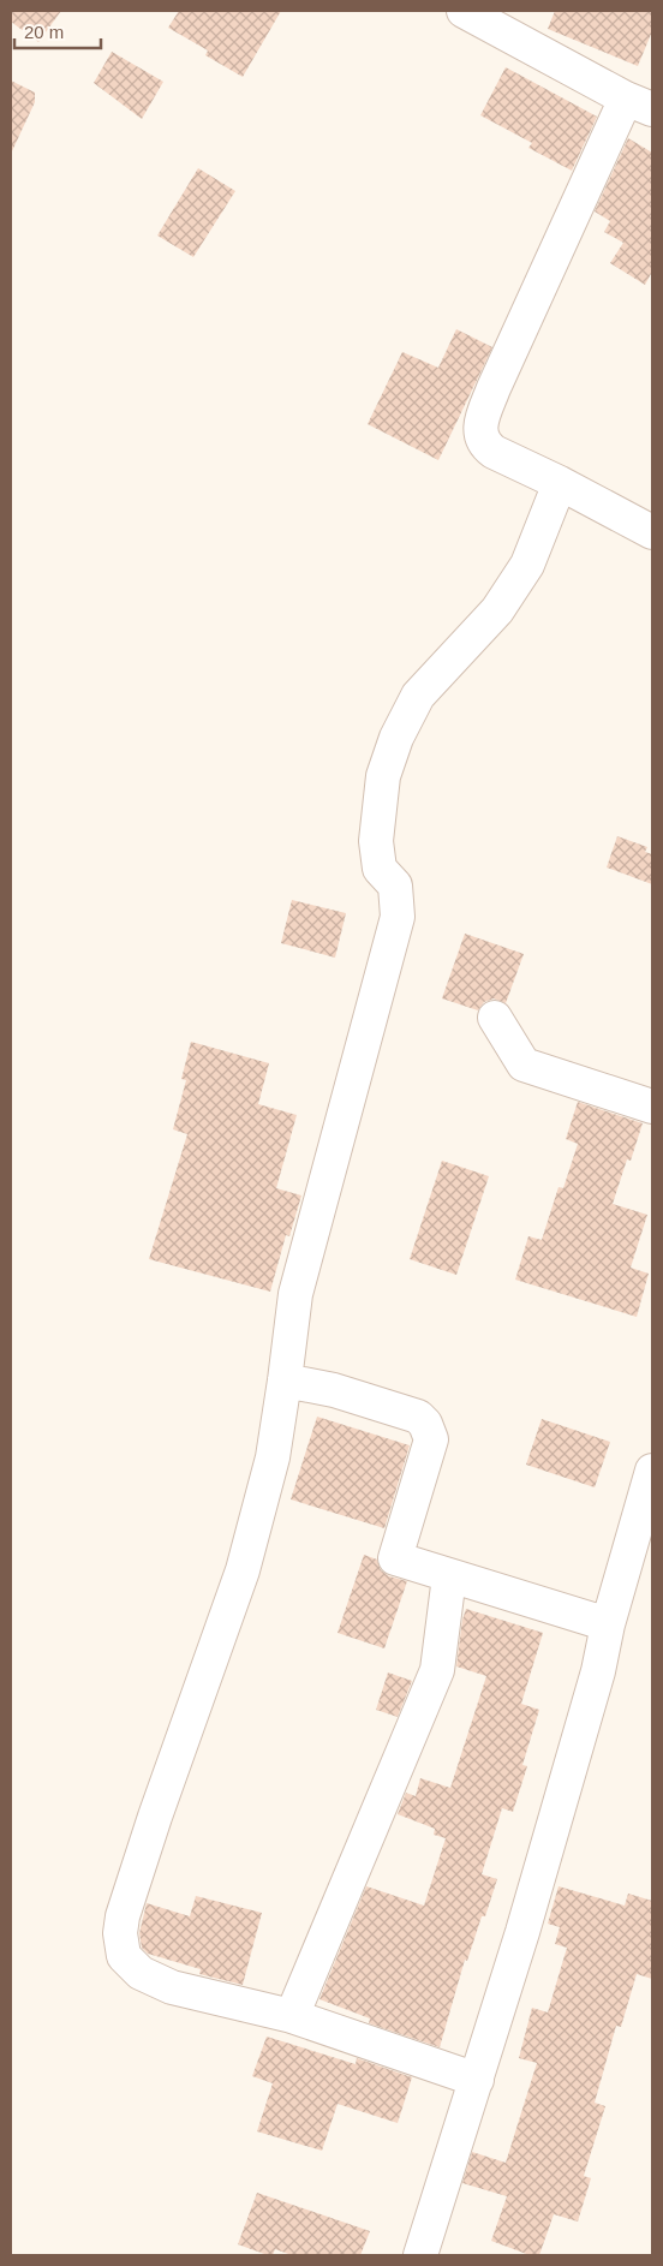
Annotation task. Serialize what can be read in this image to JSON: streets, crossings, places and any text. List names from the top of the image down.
{
  "scale_bar": "20 m"
}
